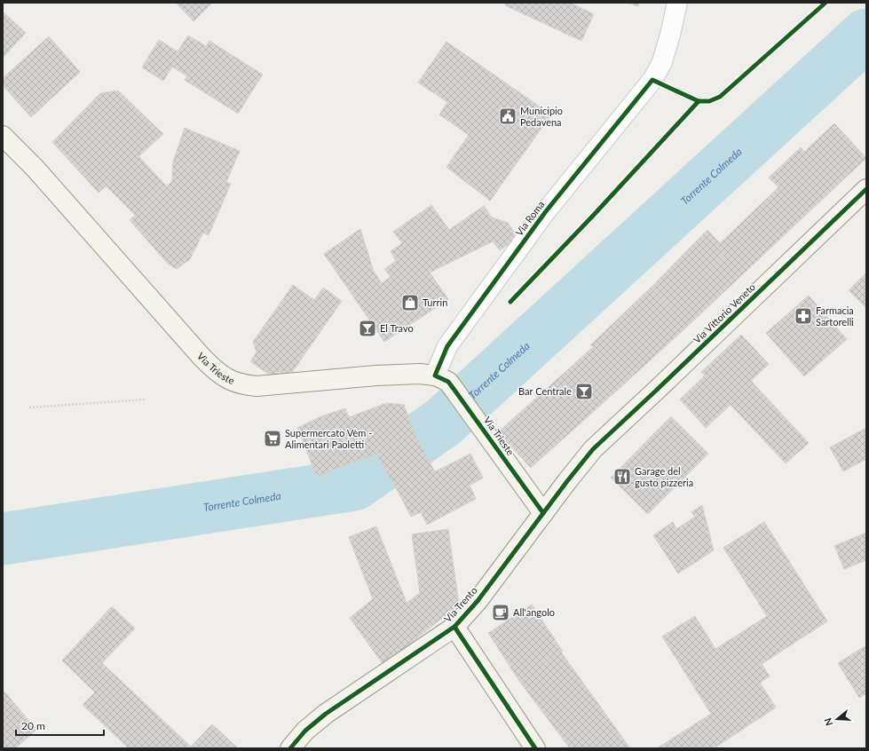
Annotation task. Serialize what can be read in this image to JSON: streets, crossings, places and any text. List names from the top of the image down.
{
  "streets": {
    "main road": ["Via Vittorio Veneto", "Via Trieste", "Via Trento"],
    "street": ["Via Roma"]
  },
  "crossings": [
    ["Via Roma", "Via Trieste"],
    ["Via Vittorio Veneto", "Via Trento"],
    ["Via Trieste", "Via Trento"]
  ],
  "water": ["Torrente Colmeda"],
  "places": {
    "public building": ["Municipio Pedavena"],
    "shop": ["Turrin"],
    "pharmacy": ["Farmacia Sartorelli"],
    "bar": ["El Travo", "Bar Centrale"],
    "supermarket": ["Supermercato Vèm - Alimentari Paoletti"],
    "restaurant": ["Garage del gusto pizzeria"],
    "cafe": ["All'angolo"]
  },
  "scale_bar": "20 m",
  "north": "left"
}
